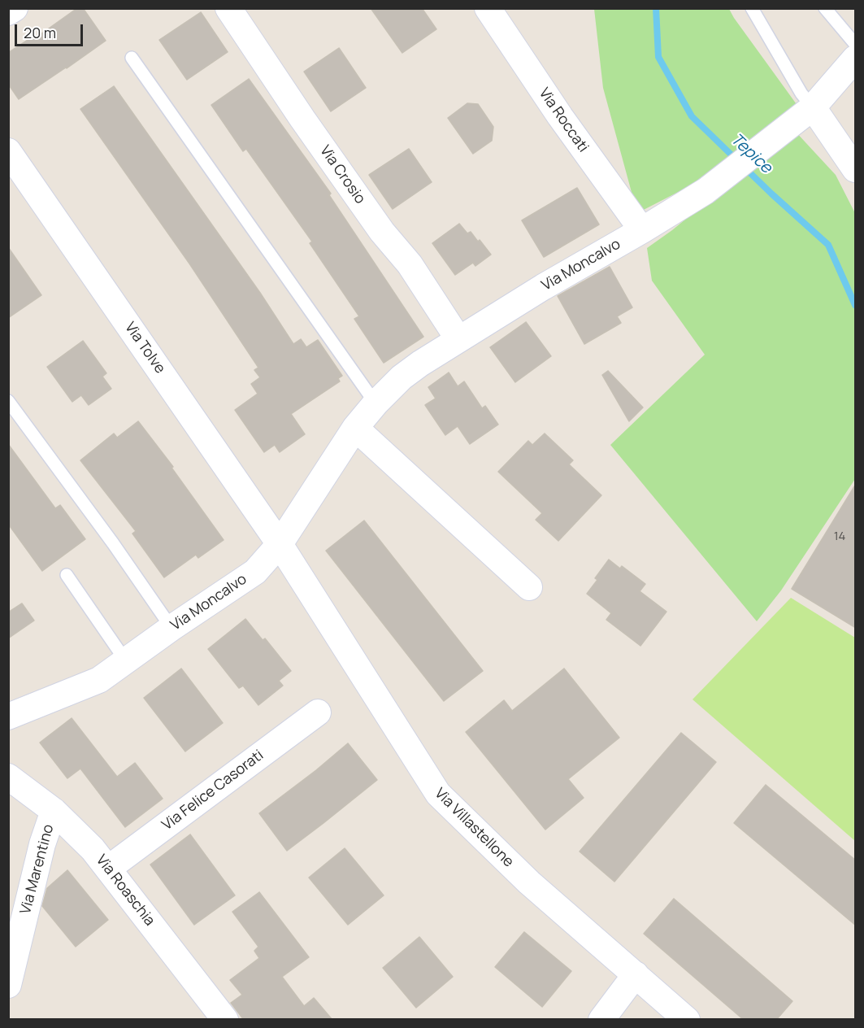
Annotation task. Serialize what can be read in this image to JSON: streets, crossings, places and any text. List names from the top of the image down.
{
  "streets": {
    "street": [
      "Via Roccati",
      "Via Crosio",
      "Via Moncalvo",
      "Via Tolve",
      "Via Felice Casorati",
      "Via Villastellone",
      "Via Marentino",
      "Via Roaschia"
    ]
  },
  "crossings": [
    ["Via Roccati", "Via Moncalvo"],
    ["Via Crosio", "Via Moncalvo"],
    ["Via Moncalvo", "Via Tolve"],
    ["Via Moncalvo", "Via Villastellone"],
    ["Via Tolve", "Via Villastellone"],
    ["Via Felice Casorati", "Via Roaschia"],
    ["Via Marentino", "Via Roaschia"]
  ],
  "water": ["Tepice"],
  "house_numbers": ["14"],
  "scale_bar": "20 m"
}
